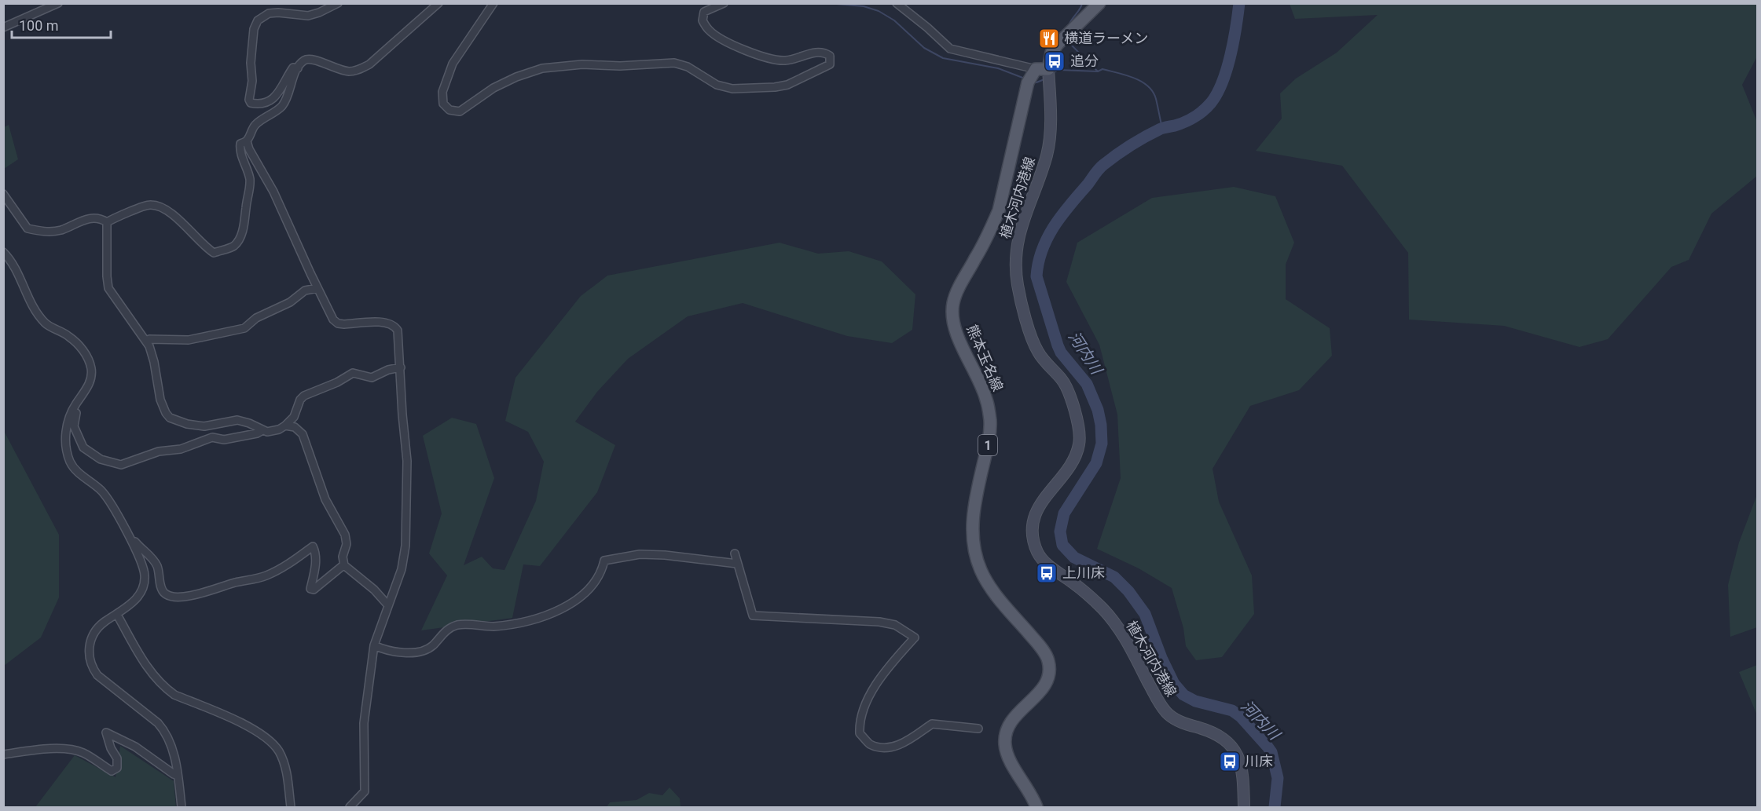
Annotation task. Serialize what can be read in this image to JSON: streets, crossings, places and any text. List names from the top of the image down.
{
  "streets": {
    "main road": ["植木河内港線", "熊本玉名線", "1"]
  },
  "crossings": [
    ["植木河内港線", "熊本玉名線"]
  ],
  "water": ["河内川"],
  "places": {
    "restaurant": ["横道ラーメン"],
    "bus stop": ["追分", "上川床", "川床"]
  },
  "scale_bar": "100 m"
}
